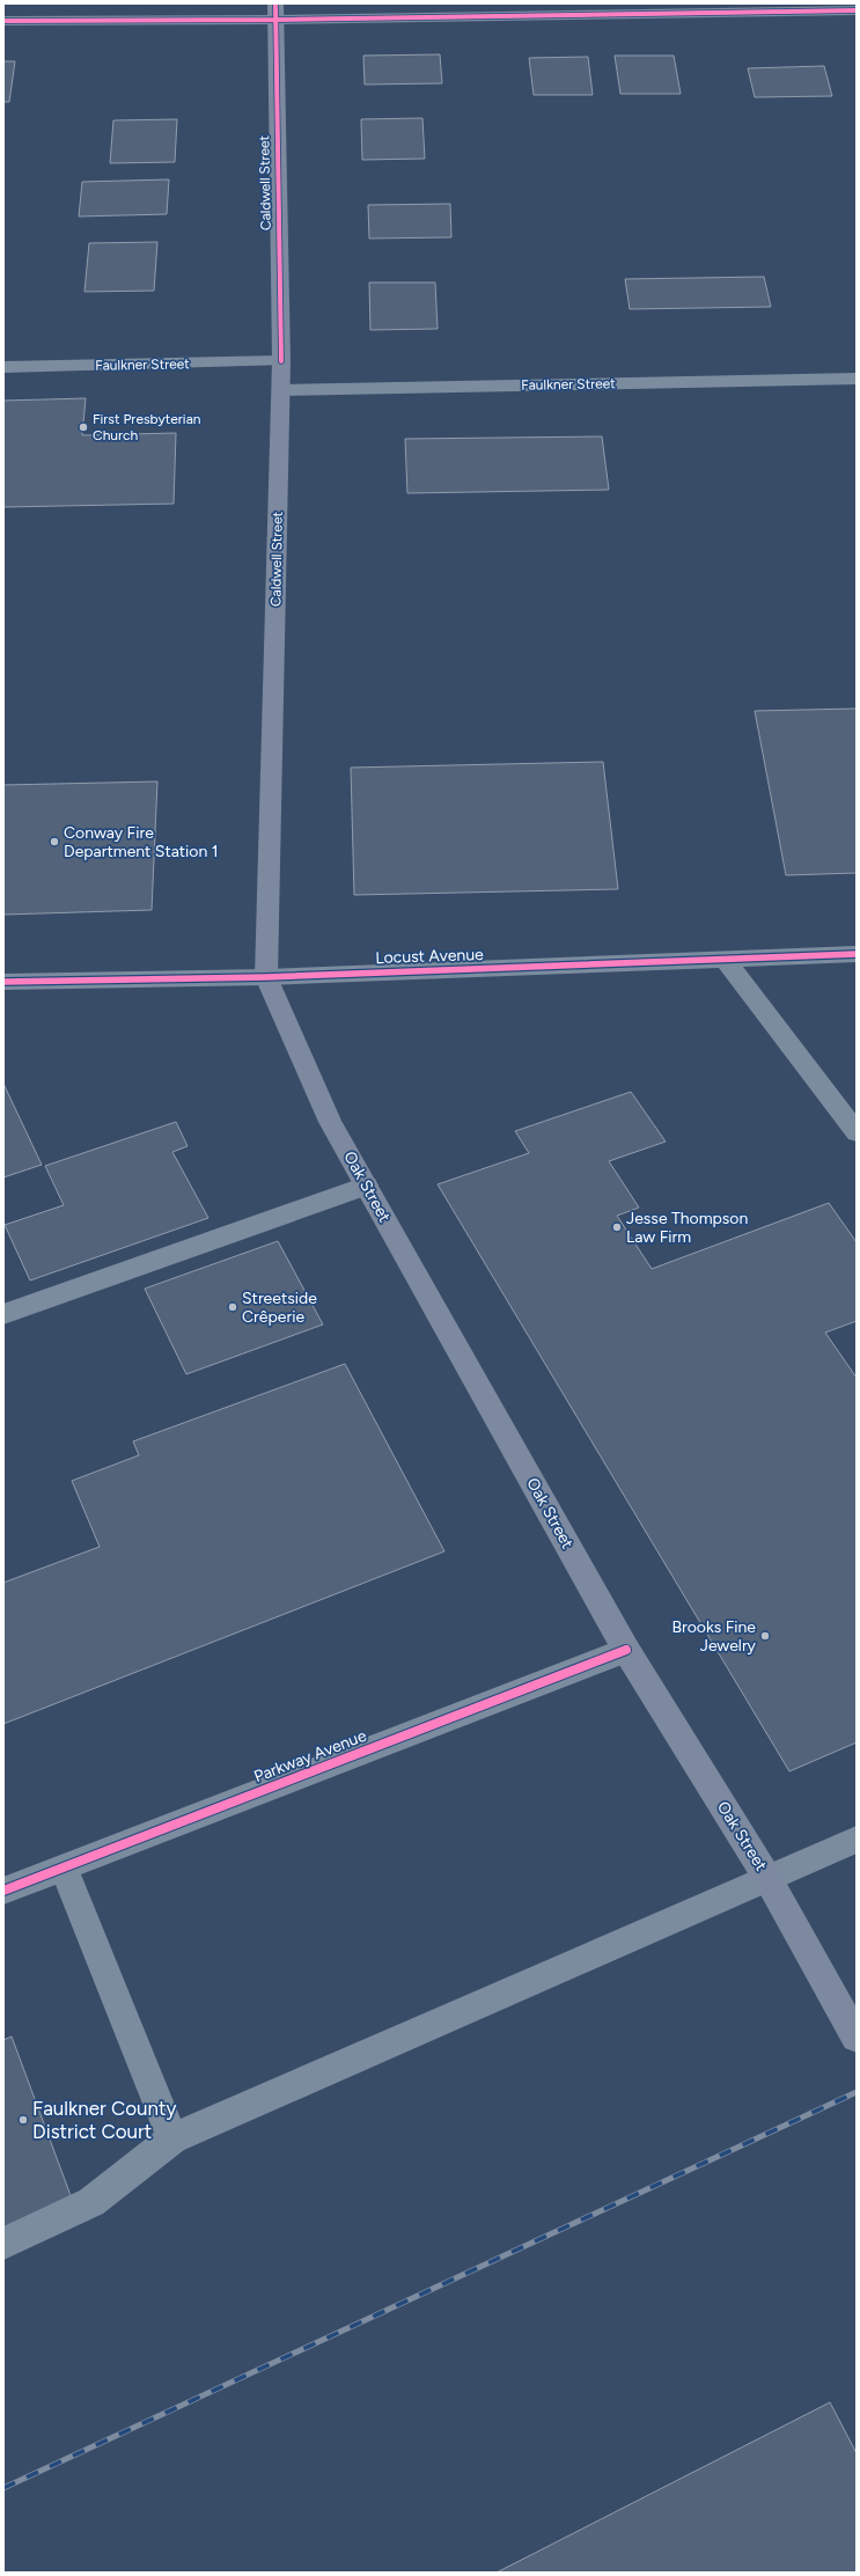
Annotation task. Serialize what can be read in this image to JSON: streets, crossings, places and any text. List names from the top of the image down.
{
  "streets": {
    "main road": ["Caldwell Street", "Oak Street"],
    "street": ["Faulkner Street", "Locust Avenue", "Parkway Avenue"]
  },
  "crossings": [
    ["Caldwell Street", "Faulkner Street"],
    ["Caldwell Street", "Locust Avenue"],
    ["Caldwell Street", "Oak Street"],
    ["Locust Avenue", "Oak Street"],
    ["Oak Street", "Parkway Avenue"]
  ],
  "places": [
    "First Presbyterian Church",
    "Conway Fire Department Station 1",
    "Jesse Thompson Law Firm",
    "Streetside Crêperie",
    "Brooks Fine Jewelry",
    "Faulkner County District Court"
  ]
}
